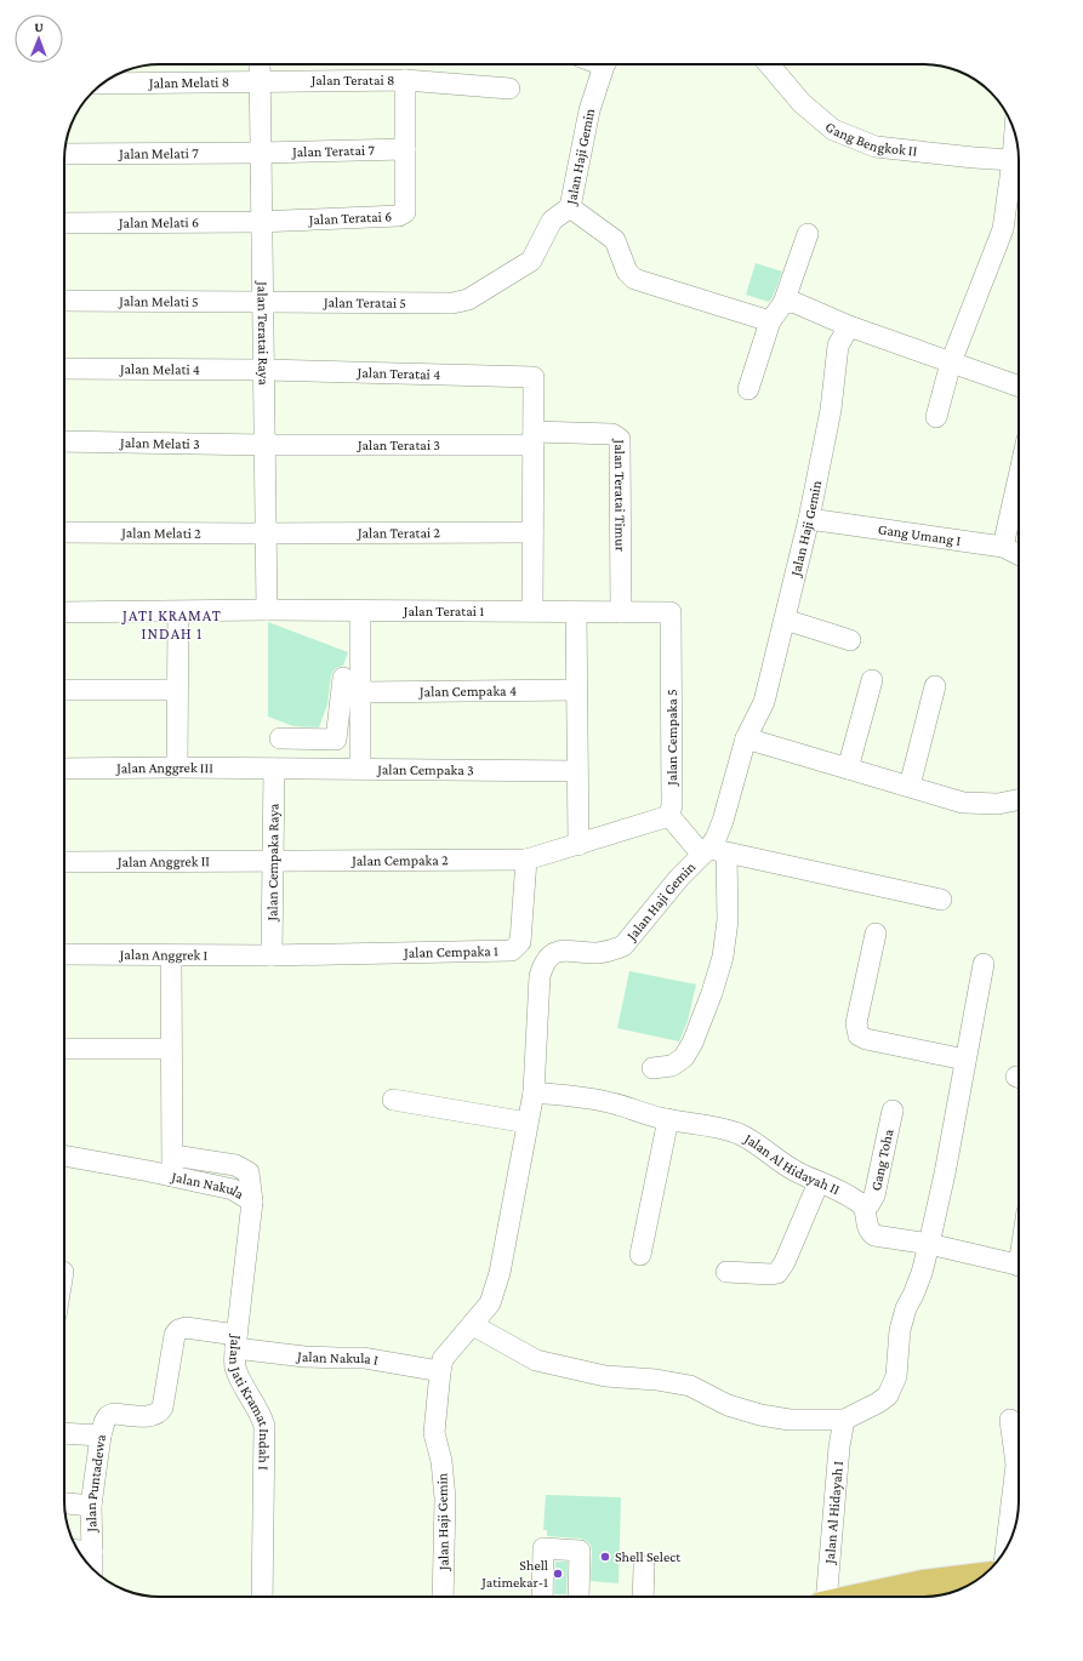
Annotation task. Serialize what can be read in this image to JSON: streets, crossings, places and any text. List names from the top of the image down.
{
  "streets": {
    "street": [
      "Jalan Teratai 8",
      "Jalan Melati 8",
      "Gang Bengkok II",
      "Jalan Teratai 7",
      "Jalan Melati 7",
      "Jalan Haji Gemin",
      "Jalan Teratai 6",
      "Jalan Melati 6",
      "Jalan Melati 5",
      "Jalan Teratai 5",
      "Jalan Teratai Raya",
      "Jalan Melati 4",
      "Jalan Teratai 4",
      "Jalan Melati 3",
      "Jalan Teratai 3",
      "Jalan Teratai Timur",
      "Jalan Melati 2",
      "Jalan Teratai 2",
      "Gang Umang I",
      "Jalan Teratai 1",
      "Jalan Cempaka 4",
      "Jalan Cempaka 5",
      "Jalan Anggrek III",
      "Jalan Cempaka 3",
      "Jalan Cempaka 2",
      "Jalan Anggrek II",
      "Jalan Cempaka Raya",
      "Jalan Cempaka 1",
      "Jalan Anggrek I",
      "Gang Toha",
      "Jalan Al Hidayah II",
      "Jalan Nakula",
      "Jalan Nakula I",
      "Jalan Jati Kramat Indah I",
      "Jalan Puntadewa",
      "Jalan Al Hidayah I"
    ]
  },
  "crossings": [
    ["Jalan Teratai 8", "Jalan Melati 8"],
    ["Jalan Teratai 8", "Jalan Teratai 7"],
    ["Jalan Teratai 8", "Jalan Teratai 6"],
    ["Jalan Teratai 8", "Jalan Teratai Raya"],
    ["Jalan Melati 8", "Jalan Teratai Raya"],
    ["Jalan Teratai 7", "Jalan Melati 7"],
    ["Jalan Teratai 7", "Jalan Teratai 6"],
    ["Jalan Teratai 7", "Jalan Teratai Raya"],
    ["Jalan Melati 7", "Jalan Teratai Raya"],
    ["Jalan Haji Gemin", "Jalan Teratai 5"],
    ["Jalan Haji Gemin", "Gang Umang I"],
    ["Jalan Haji Gemin", "Jalan Al Hidayah II"],
    ["Jalan Haji Gemin", "Jalan Nakula I"],
    ["Jalan Teratai 6", "Jalan Melati 6"],
    ["Jalan Teratai 6", "Jalan Teratai Raya"],
    ["Jalan Melati 6", "Jalan Teratai Raya"],
    ["Jalan Melati 5", "Jalan Teratai 5"],
    ["Jalan Melati 5", "Jalan Teratai Raya"],
    ["Jalan Teratai 5", "Jalan Teratai Raya"],
    ["Jalan Teratai Raya", "Jalan Melati 4"],
    ["Jalan Teratai Raya", "Jalan Teratai 4"],
    ["Jalan Teratai Raya", "Jalan Melati 3"],
    ["Jalan Teratai Raya", "Jalan Teratai 3"],
    ["Jalan Teratai Raya", "Jalan Melati 2"],
    ["Jalan Teratai Raya", "Jalan Teratai 2"],
    ["Jalan Teratai Raya", "Jalan Teratai 1"],
    ["Jalan Melati 4", "Jalan Teratai 4"],
    ["Jalan Teratai 4", "Jalan Teratai 3"],
    ["Jalan Teratai 4", "Jalan Teratai Timur"],
    ["Jalan Melati 3", "Jalan Teratai 3"],
    ["Jalan Teratai 3", "Jalan Teratai Timur"],
    ["Jalan Teratai Timur", "Jalan Teratai 1"],
    ["Jalan Teratai Timur", "Jalan Cempaka 5"],
    ["Jalan Melati 2", "Jalan Teratai 2"],
    ["Jalan Teratai 1", "Jalan Cempaka 5"],
    ["Jalan Anggrek III", "Jalan Cempaka 3"],
    ["Jalan Anggrek III", "Jalan Cempaka Raya"],
    ["Jalan Cempaka 3", "Jalan Cempaka Raya"],
    ["Jalan Cempaka 2", "Jalan Anggrek II"],
    ["Jalan Cempaka 2", "Jalan Cempaka Raya"],
    ["Jalan Cempaka 2", "Jalan Cempaka 1"],
    ["Jalan Anggrek II", "Jalan Cempaka Raya"],
    ["Jalan Cempaka Raya", "Jalan Cempaka 1"],
    ["Jalan Cempaka Raya", "Jalan Anggrek I"],
    ["Jalan Cempaka 1", "Jalan Anggrek I"],
    ["Gang Toha", "Jalan Al Hidayah II"],
    ["Jalan Nakula", "Jalan Jati Kramat Indah I"],
    ["Jalan Nakula I", "Jalan Jati Kramat Indah I"],
    ["Jalan Nakula I", "Jalan Puntadewa"]
  ],
  "districts": ["JATI KRAMAT INDAH 1"],
  "places": ["Shell Select", "Shell Jatimekar-1"],
  "north": "top"
}
